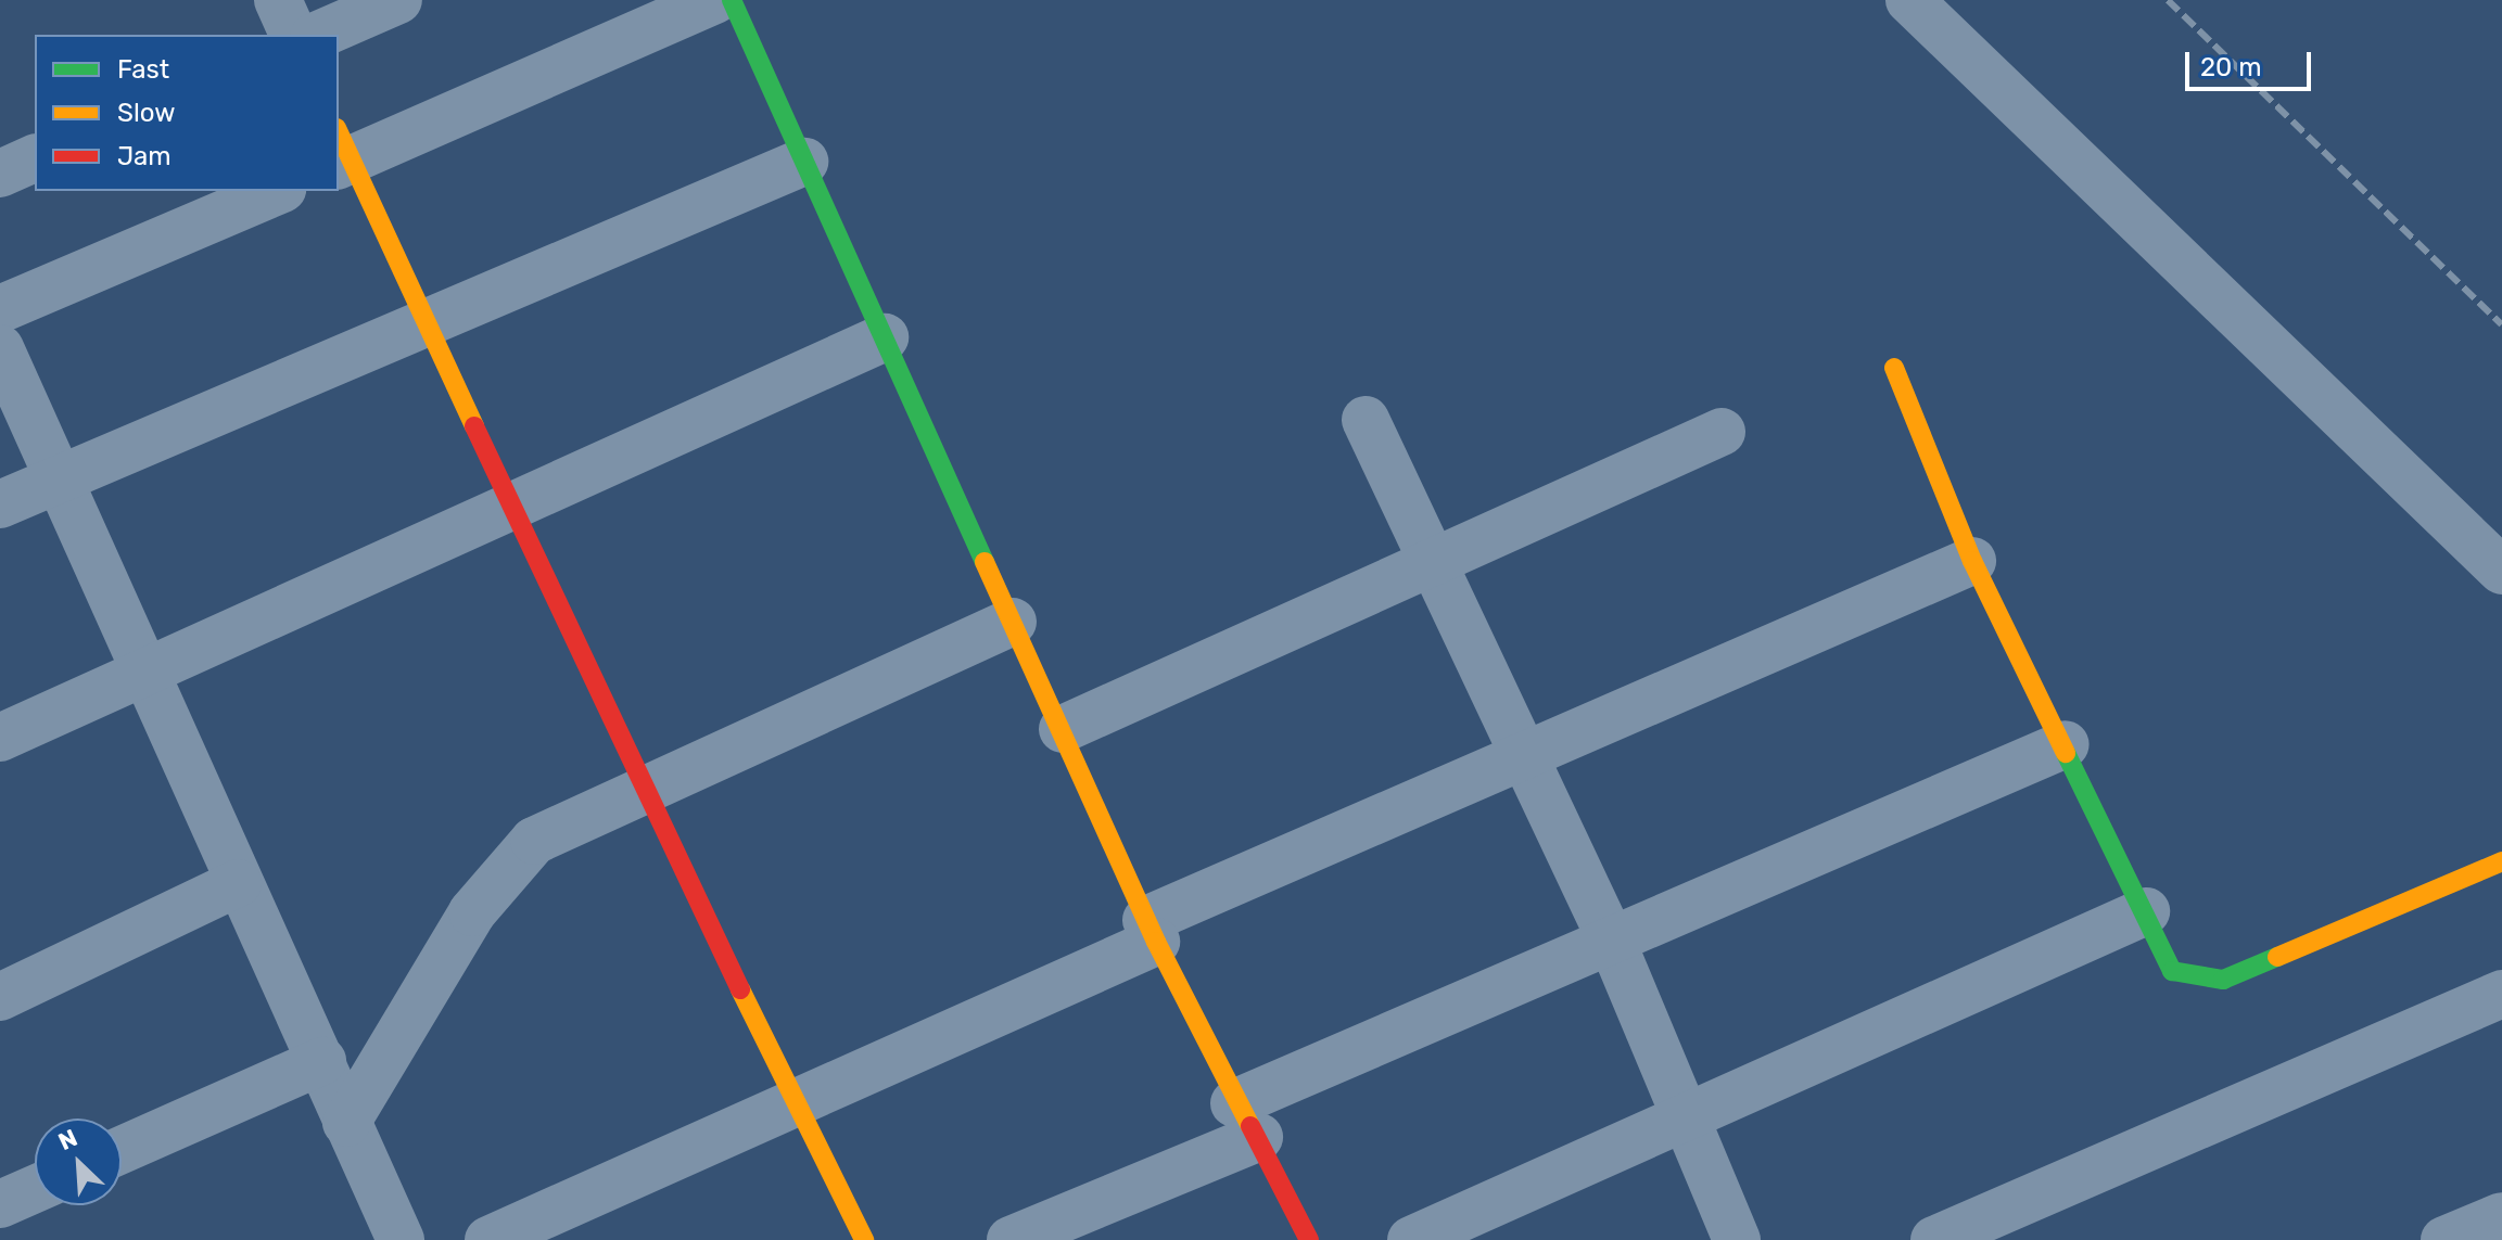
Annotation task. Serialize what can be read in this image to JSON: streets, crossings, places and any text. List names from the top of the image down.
{
  "legend": ["Fast", "Slow", "Jam"],
  "scale_bar": "20 m",
  "north": "top left"
}
